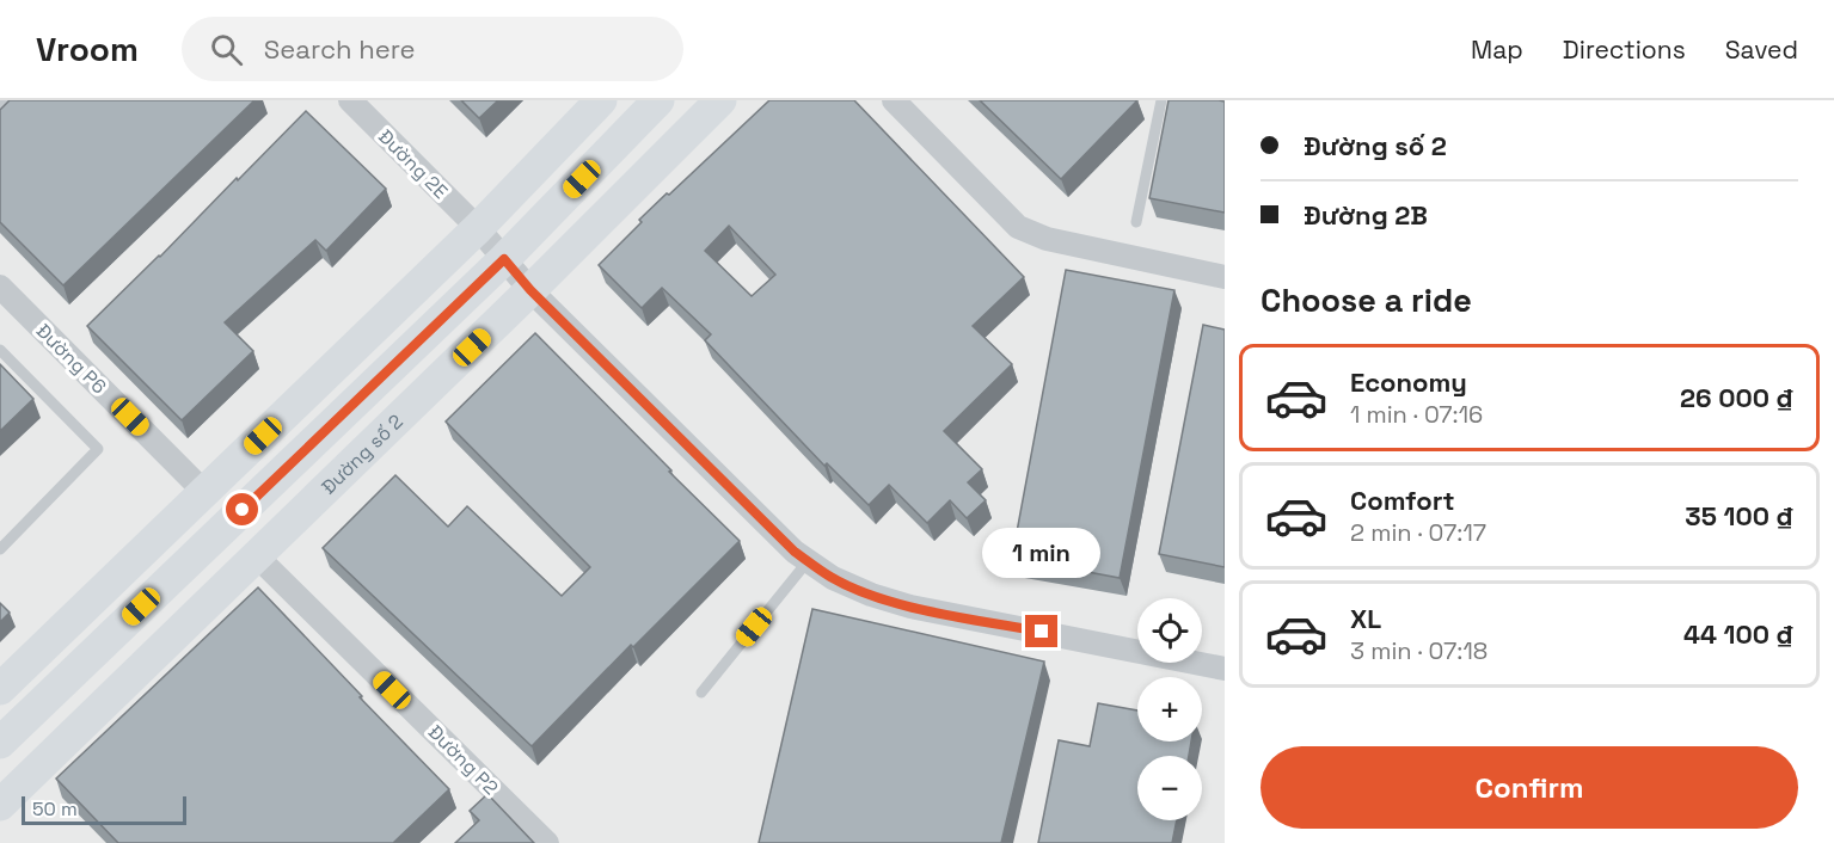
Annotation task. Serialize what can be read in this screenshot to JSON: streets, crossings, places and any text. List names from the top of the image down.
{
  "streets": {
    "main road": ["Đường số 2"],
    "street": ["Đường 2E", "Đường P6", "Đường P2"]
  },
  "crossings": [
    ["Đường 2E", "Đường số 2"],
    ["Đường số 2", "Đường P2"]
  ],
  "scale_bar": "50 m",
  "page": {
    "header": "Vroom",
    "search": "Search here",
    "nav": ["Map", "Directions", "Saved"],
    "banner": ["Đường số 2", "Đường 2B"],
    "heading": "Choose a ride",
    "list": [
      {
        "name": "Economy",
        "note": "1 min · 07:16",
        "value": "26 000 ₫"
      },
      {
        "name": "Comfort",
        "note": "2 min · 07:17",
        "value": "35 100 ₫"
      },
      {
        "name": "XL",
        "note": "3 min · 07:18",
        "value": "44 100 ₫"
      }
    ],
    "bubble": "1 min",
    "map_buttons": ["+", "−"],
    "buttons": "Confirm",
    "scale": "50 m"
  }
}
